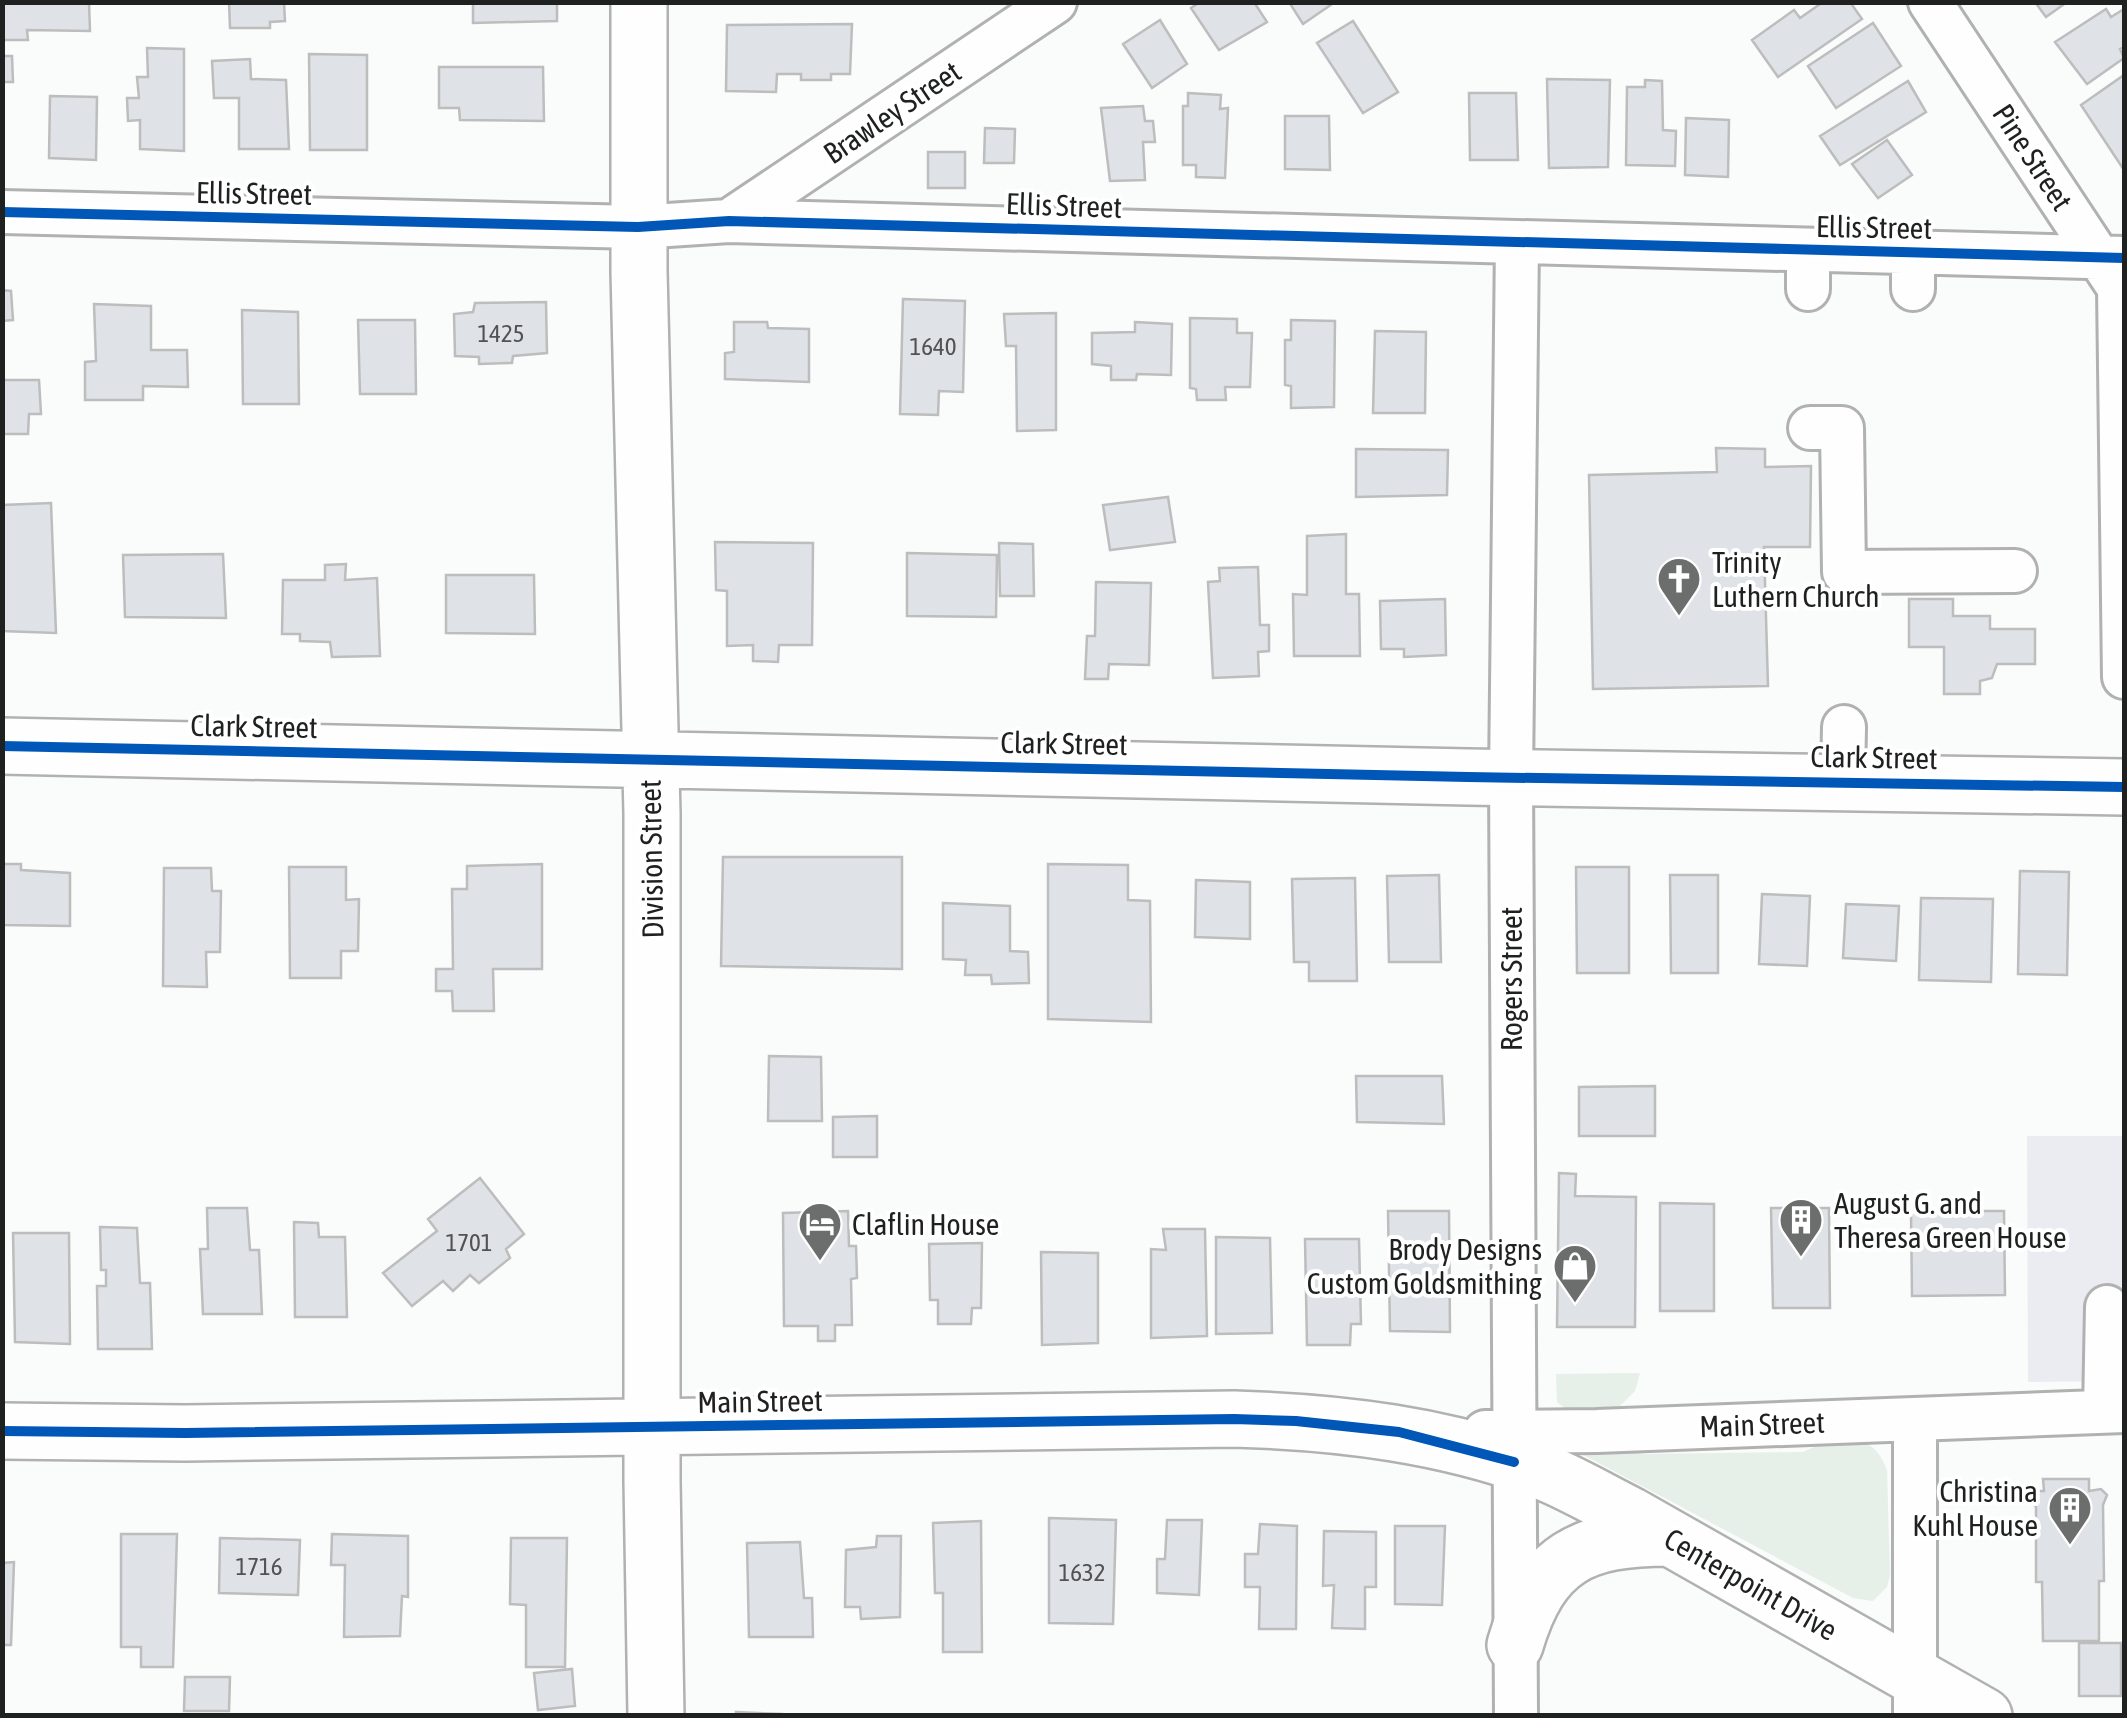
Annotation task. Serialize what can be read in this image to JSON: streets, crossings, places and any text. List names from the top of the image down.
{
  "streets": {
    "main road": [
      "Clark Street",
      "Division Street",
      "Main Street",
      "Centerpoint Drive"
    ],
    "street": [
      "Brawley Street",
      "Pine Street",
      "Ellis Street",
      "Rogers Street"
    ]
  },
  "crossings": [
    ["Brawley Street", "Ellis Street"],
    ["Pine Street", "Ellis Street"],
    ["Ellis Street", "Division Street"],
    ["Ellis Street", "Rogers Street"],
    ["Clark Street", "Division Street"],
    ["Clark Street", "Rogers Street"],
    ["Division Street", "Main Street"],
    ["Rogers Street", "Main Street"],
    ["Rogers Street", "Centerpoint Drive"],
    ["Main Street", "Centerpoint Drive"]
  ],
  "places": {
    "church": ["Trinity Luthern Church"],
    "building": ["August G. and Theresa Green House", "Christina Kuhl House"],
    "hotel": ["Claflin House"],
    "shop": ["Brody Designs Custom Goldsmithing"]
  },
  "house_numbers": [
    "1425",
    "1640",
    "1701",
    "1716",
    "1632"
  ]
}
